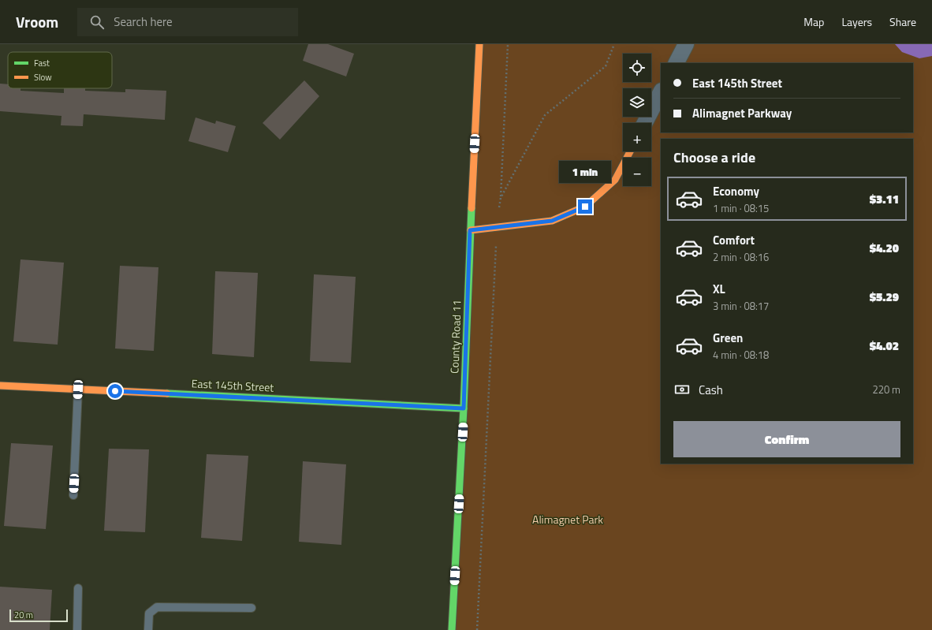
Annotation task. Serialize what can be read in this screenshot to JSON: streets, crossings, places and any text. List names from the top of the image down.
{
  "streets": {
    "street": ["County Road 11", "East 145th Street"]
  },
  "crossings": [
    ["County Road 11", "East 145th Street"]
  ],
  "parks": ["Alimagnet Park"],
  "legend": ["Fast", "Slow"],
  "scale_bar": "20 m",
  "page": {
    "header": "Vroom",
    "search": "Search here",
    "nav": ["Map", "Layers", "Share"],
    "map_buttons": ["+", "−"],
    "banner": ["East 145th Street", "Alimagnet Parkway"],
    "heading": "Choose a ride",
    "bubble": "1 min",
    "list": [
      {
        "name": "Economy",
        "note": "1 min · 08:15",
        "value": "$3.11"
      },
      {
        "name": "Comfort",
        "note": "2 min · 08:16",
        "value": "$4.20"
      },
      {
        "name": "XL",
        "note": "3 min · 08:17",
        "value": "$5.29"
      },
      {
        "name": "Green",
        "note": "4 min · 08:18",
        "value": "$4.02"
      }
    ],
    "pay": ["Cash", "220 m"],
    "buttons": "Confirm",
    "scale": "20 m"
  }
}
